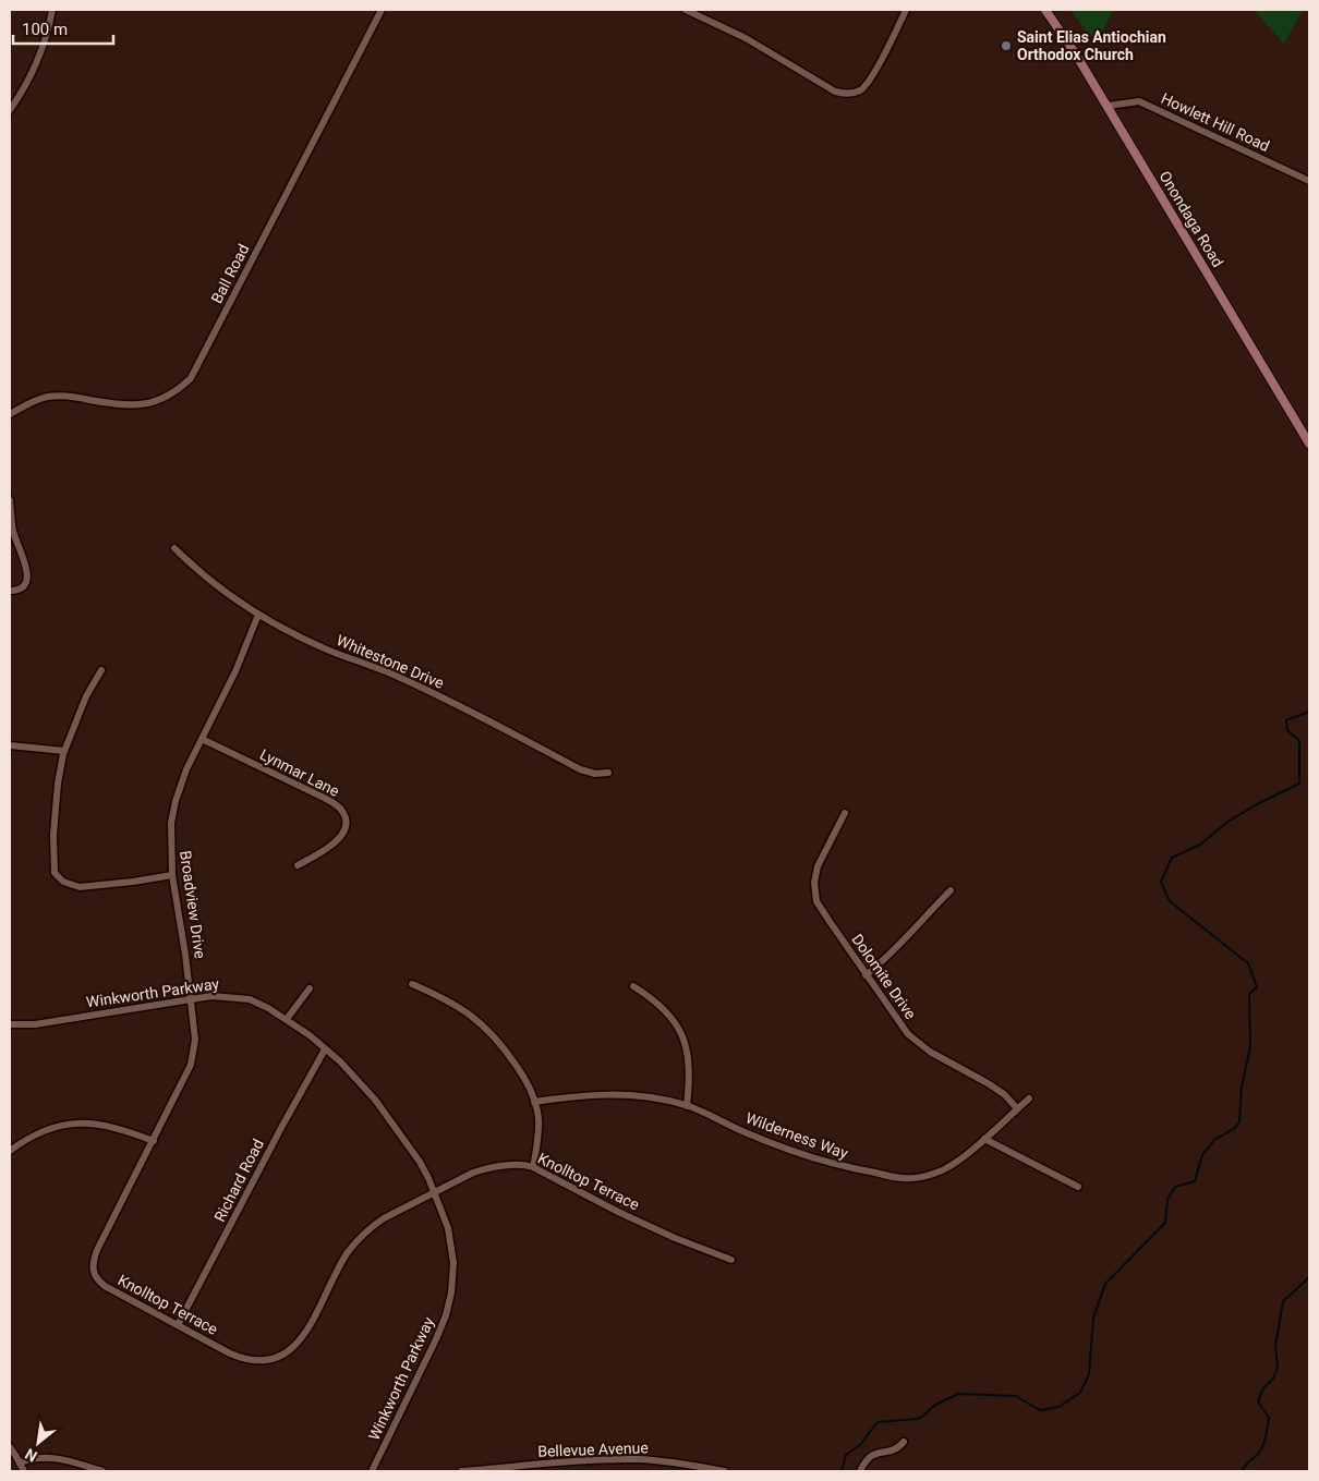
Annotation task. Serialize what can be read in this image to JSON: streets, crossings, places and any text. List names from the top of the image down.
{
  "streets": {
    "main road": ["Onondaga Road"],
    "street": [
      "Howlett Hill Road",
      "Ball Road",
      "Whitestone Drive",
      "Lynmar Lane",
      "Broadview Drive",
      "Dolomite Drive",
      "Winkworth Parkway",
      "Wilderness Way",
      "Richard Road",
      "Knolltop Terrace",
      "Bellevue Avenue"
    ]
  },
  "crossings": [
    ["Howlett Hill Road", "Onondaga Road"],
    ["Whitestone Drive", "Broadview Drive"],
    ["Lynmar Lane", "Broadview Drive"],
    ["Broadview Drive", "Winkworth Parkway"],
    ["Broadview Drive", "Knolltop Terrace"],
    ["Dolomite Drive", "Wilderness Way"],
    ["Winkworth Parkway", "Richard Road"],
    ["Winkworth Parkway", "Knolltop Terrace"],
    ["Richard Road", "Knolltop Terrace"]
  ],
  "places": ["Saint Elias Antiochian Orthodox Church"],
  "scale_bar": "100 m",
  "north": "bottom left"
}
